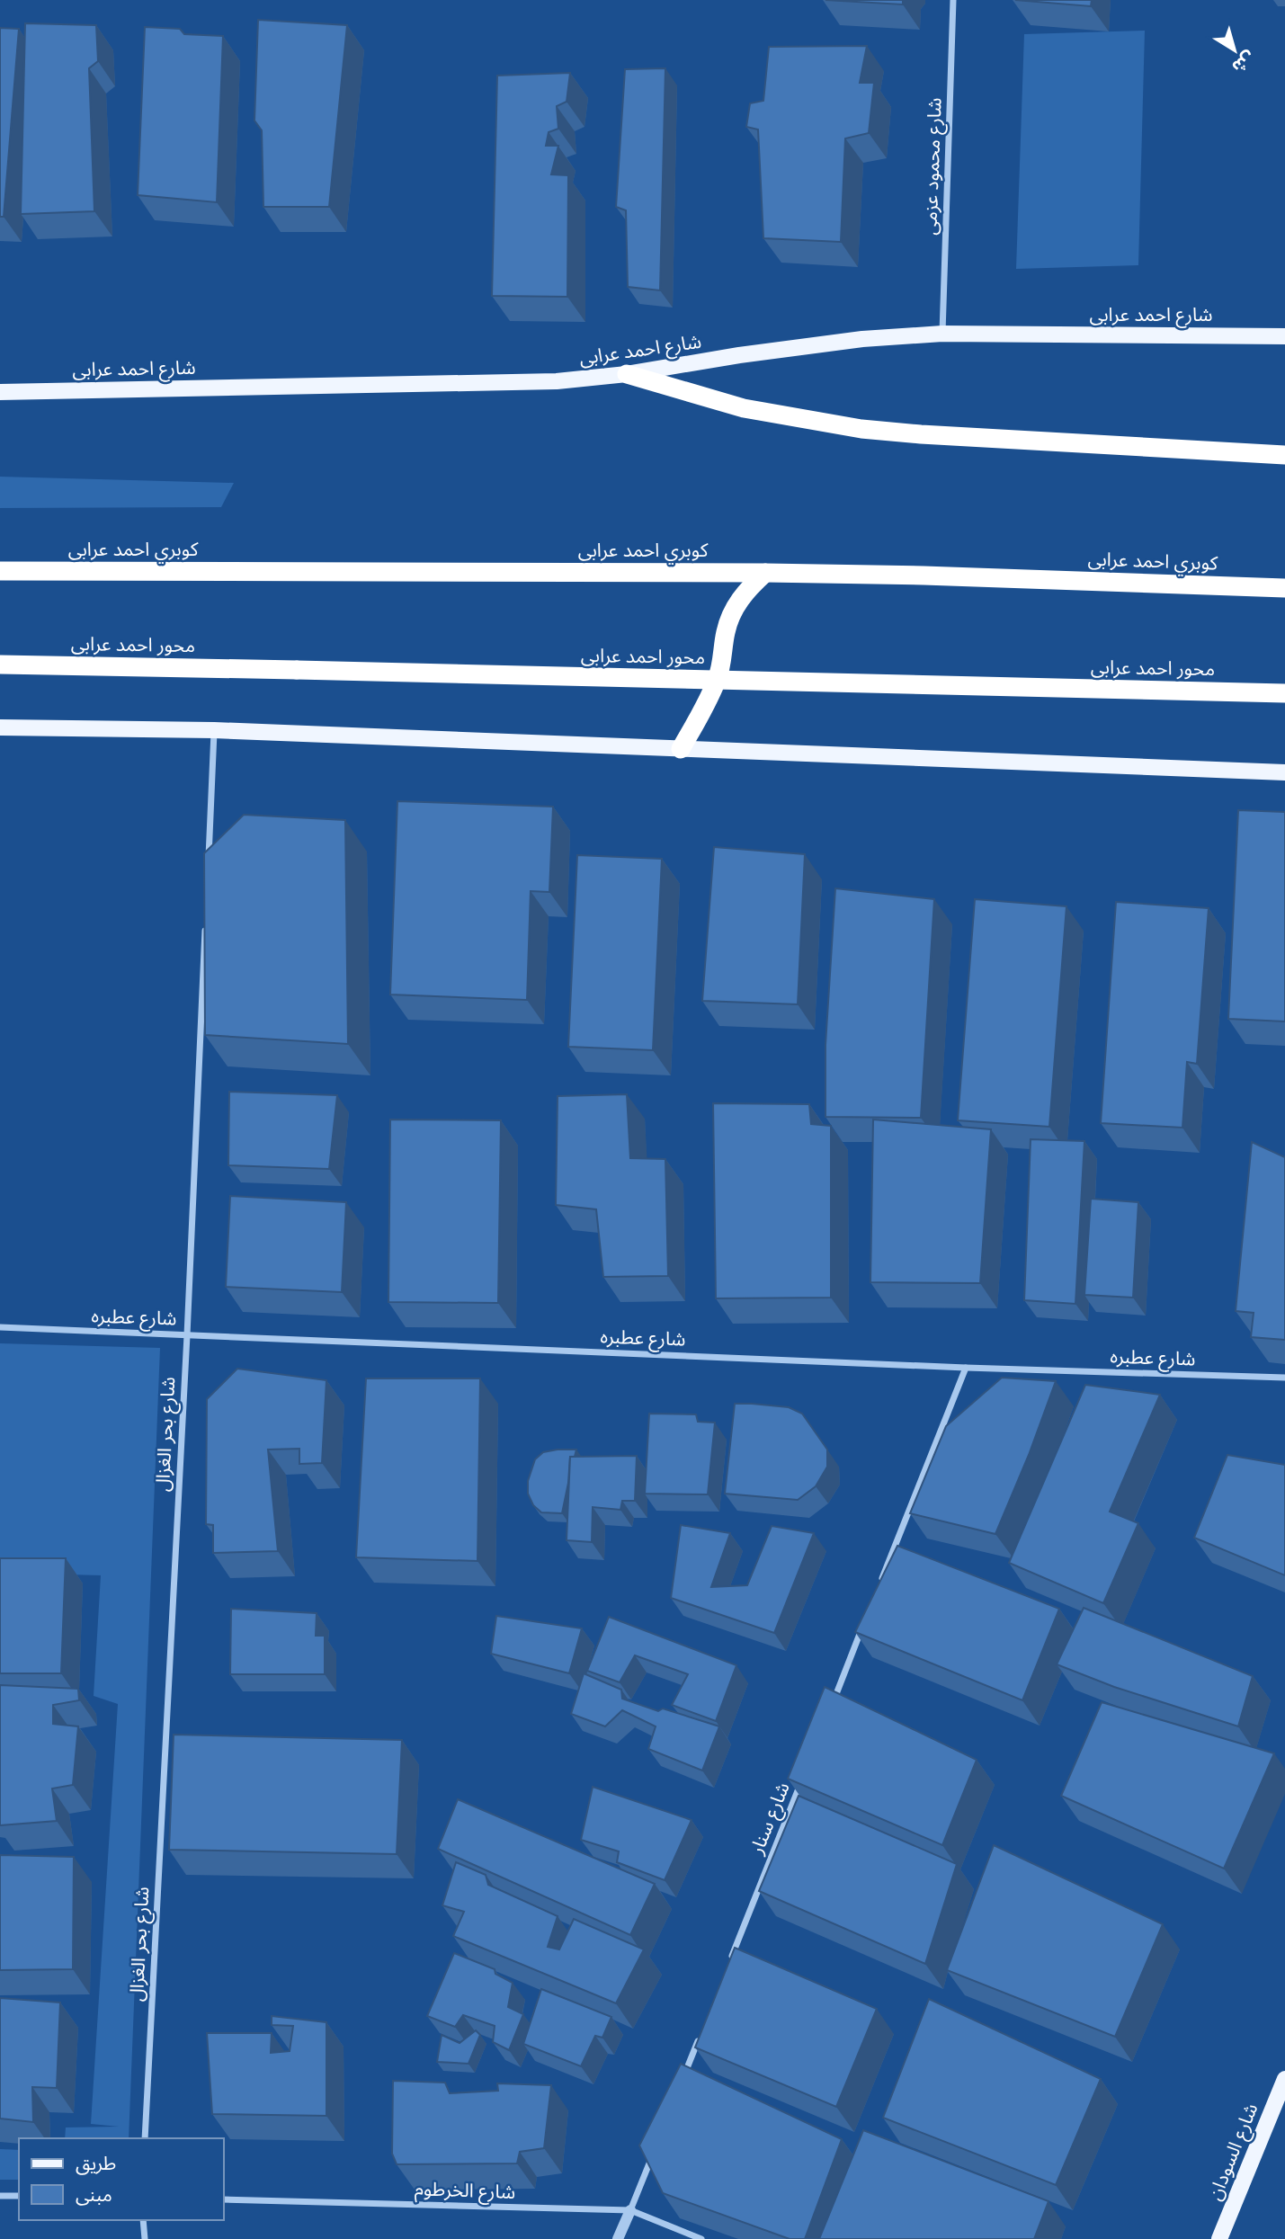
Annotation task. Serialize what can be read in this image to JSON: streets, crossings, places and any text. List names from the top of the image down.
{
  "streets": {
    "highway": ["كوبري احمد عرابى", "محور احمد عرابى"],
    "main road": ["شارع احمد عرابى", "شارع السودان"],
    "street": [
      "شارع محمود عزمى",
      "شارع عطبره",
      "شارع بحر الغزال",
      "شارع سنار",
      "شارع الخرطوم"
    ]
  },
  "crossings": [
    ["شارع محمود عزمى", "شارع احمد عرابى"],
    ["شارع عطبره", "شارع بحر الغزال"]
  ],
  "legend": ["طريق", "مبنى"],
  "north": "bottom right"
}
